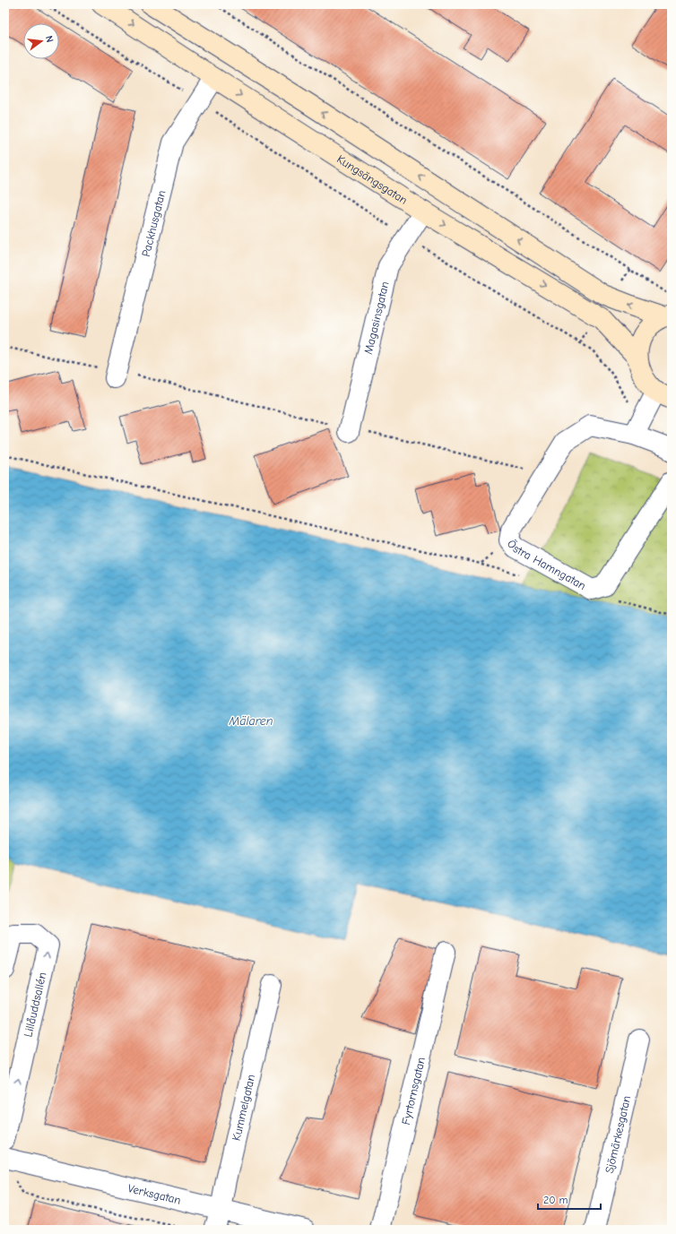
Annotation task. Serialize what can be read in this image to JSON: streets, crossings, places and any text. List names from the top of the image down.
{
  "streets": {
    "main road": ["Kungsängsgatan"],
    "street": [
      "Packhusgatan",
      "Magasinsgatan",
      "Östra Hamngatan",
      "Lillåuddsallén",
      "Fyrtornsgatan",
      "Kummelgatan",
      "Sjömärkesgatan",
      "Verksgatan"
    ]
  },
  "crossings": [
    ["Kungsängsgatan", "Packhusgatan"],
    ["Kungsängsgatan", "Magasinsgatan"],
    ["Kummelgatan", "Verksgatan"]
  ],
  "water": ["Mälaren"],
  "scale_bar": "20 m",
  "north": "right"
}
